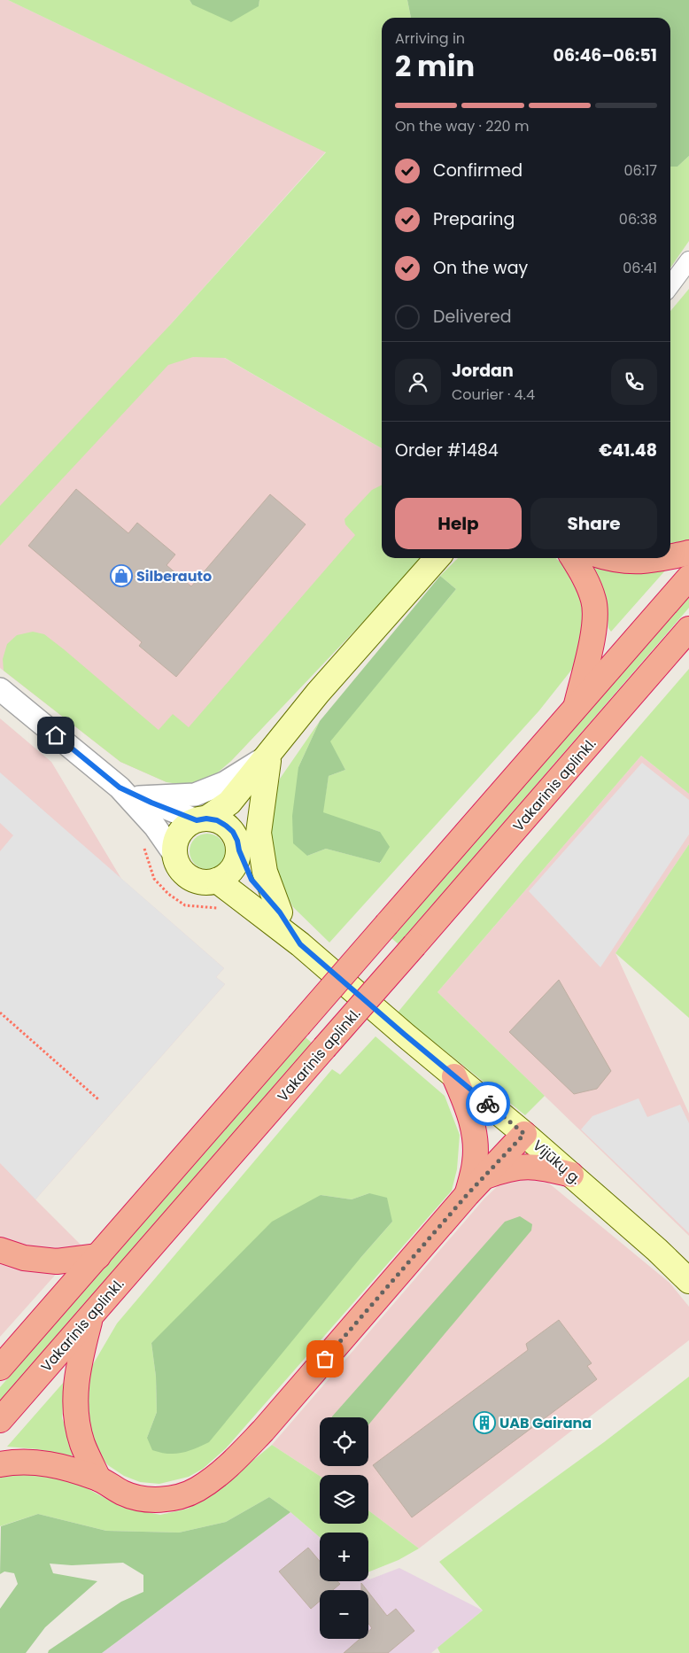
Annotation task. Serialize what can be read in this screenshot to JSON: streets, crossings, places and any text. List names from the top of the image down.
{
  "streets": {
    "highway": ["Vakarinis aplinkl."],
    "main road": ["Vijūkų g."]
  },
  "places": {
    "shop": ["Silberauto"],
    "building": ["UAB Gairana"]
  },
  "page": {
    "heading": ["2 min", "Arriving in", "06:46–06:51"],
    "panel": [
      "Jordan",
      "Courier · 4.4",
      "Order #1484",
      "€41.48"
    ],
    "bar": "On the way · 220 m",
    "list": [
      ["Confirmed", "06:17"],
      ["Preparing", "06:38"],
      ["On the way", "06:41"],
      "Delivered"
    ],
    "buttons": ["Help", "Share"],
    "map_buttons": ["+", "−"]
  }
}
